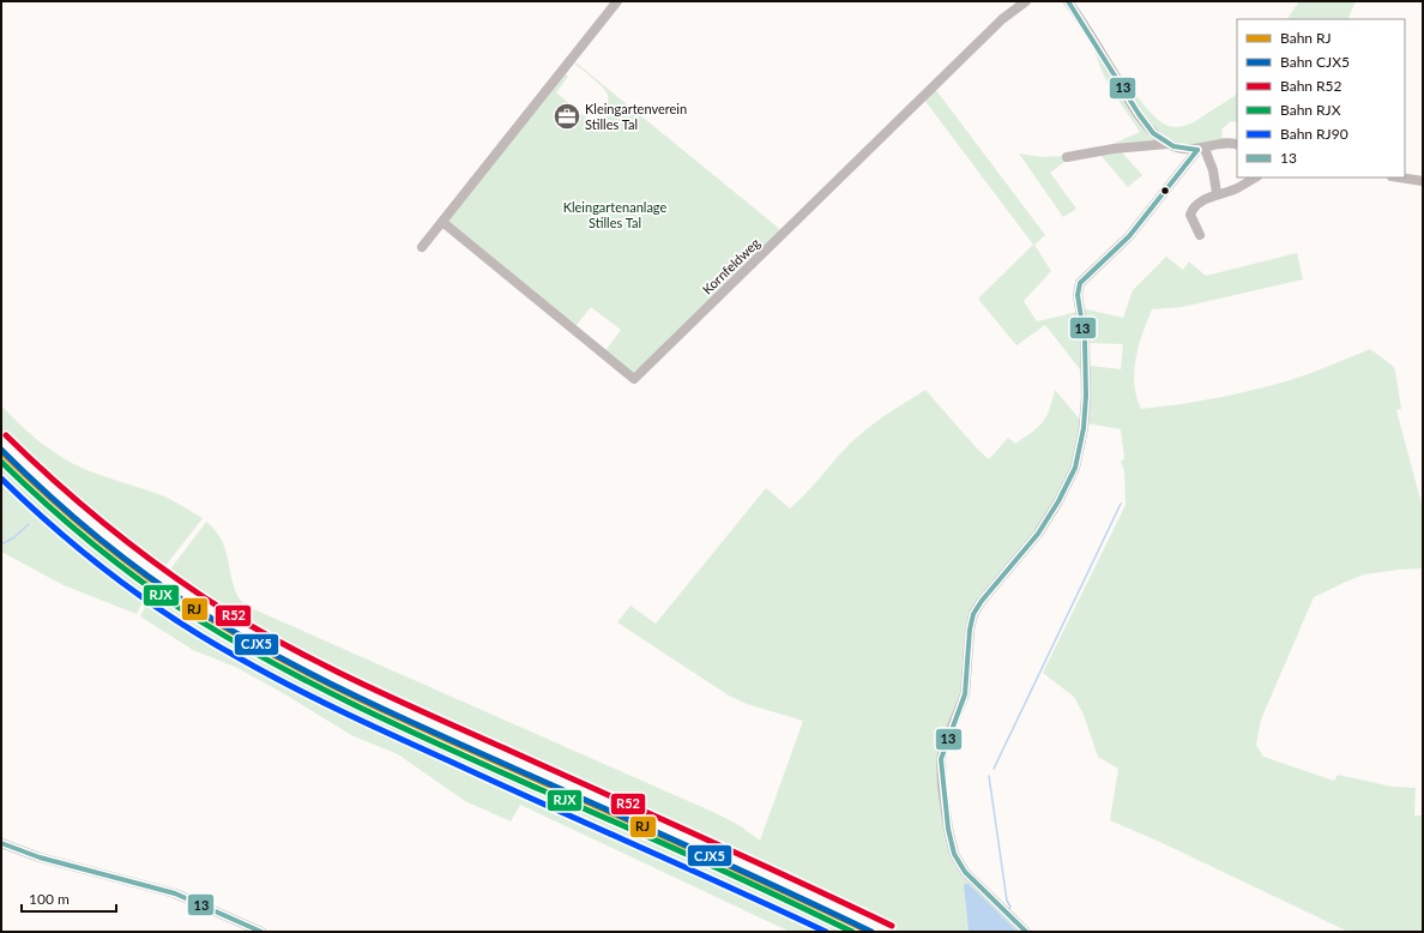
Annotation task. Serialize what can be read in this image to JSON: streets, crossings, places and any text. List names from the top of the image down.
{
  "streets": {
    "street": ["Kornfeldweg"]
  },
  "parks": ["Kleingartenanlage Stilles Tal"],
  "places": {
    "office": ["Kleingartenverein Stilles Tal"]
  },
  "lines": [
    "transit line 13",
    "rail line R52",
    "rail line CJX5",
    "rail line RJ",
    "rail line RJX",
    "rail line RJ90"
  ],
  "legend": [
    "Bahn RJ",
    "Bahn CJX5",
    "Bahn R52",
    "Bahn RJX",
    "Bahn RJ90",
    "13"
  ],
  "scale_bar": "100 m"
}
